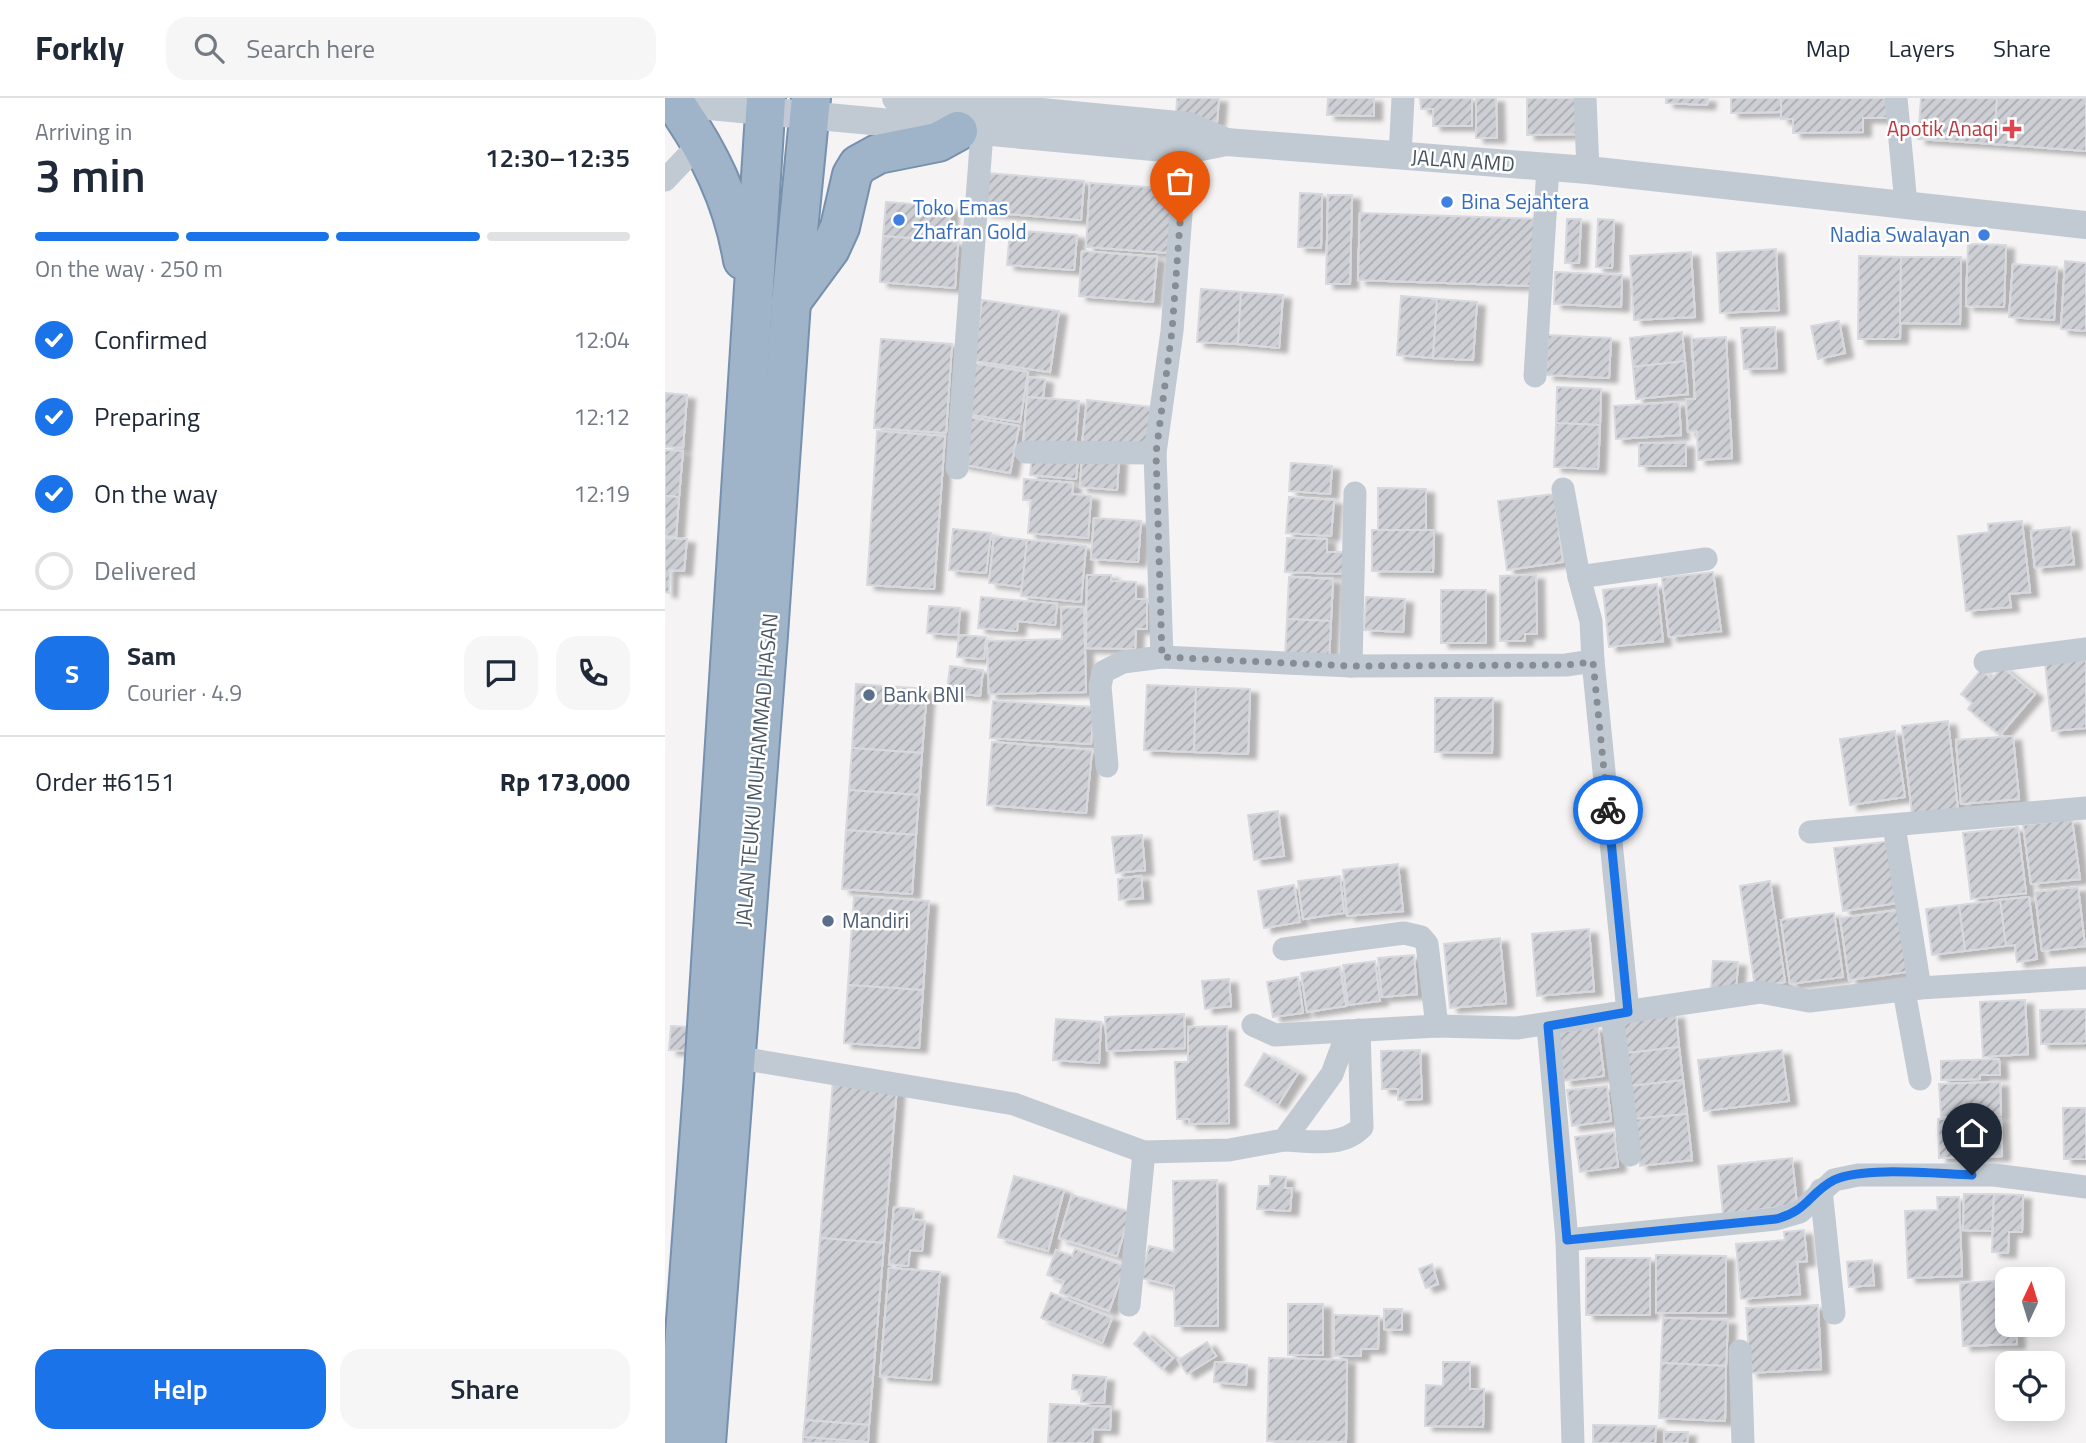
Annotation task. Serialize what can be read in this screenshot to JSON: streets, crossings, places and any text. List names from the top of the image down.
{
  "streets": {
    "highway": ["JALAN TEUKU MUHAMMAD HASAN"],
    "street": ["JALAN AMD"]
  },
  "crossings": [
    ["JALAN AMD", "JALAN TEUKU MUHAMMAD HASAN"]
  ],
  "places": {
    "health": ["Apotik Anaqi"],
    "other": [
      "Bina Sejahtera",
      "Toko Emas Zhafran Gold",
      "Nadia Swalayan",
      "Bank BNI",
      "Mandiri"
    ]
  },
  "north": "top",
  "page": {
    "header": "Forkly",
    "search": "Search here",
    "nav": ["Map", "Layers", "Share"],
    "heading": ["3 min", "Arriving in", "12:30–12:35"],
    "panel": [
      "Sam",
      "Courier · 4.9",
      "Order #6151",
      "Rp 173,000"
    ],
    "bar": "On the way · 250 m",
    "list": [
      ["Confirmed", "12:04"],
      ["Preparing", "12:12"],
      ["On the way", "12:19"],
      "Delivered"
    ],
    "round": "S",
    "buttons": ["Help", "Share"]
  }
}
